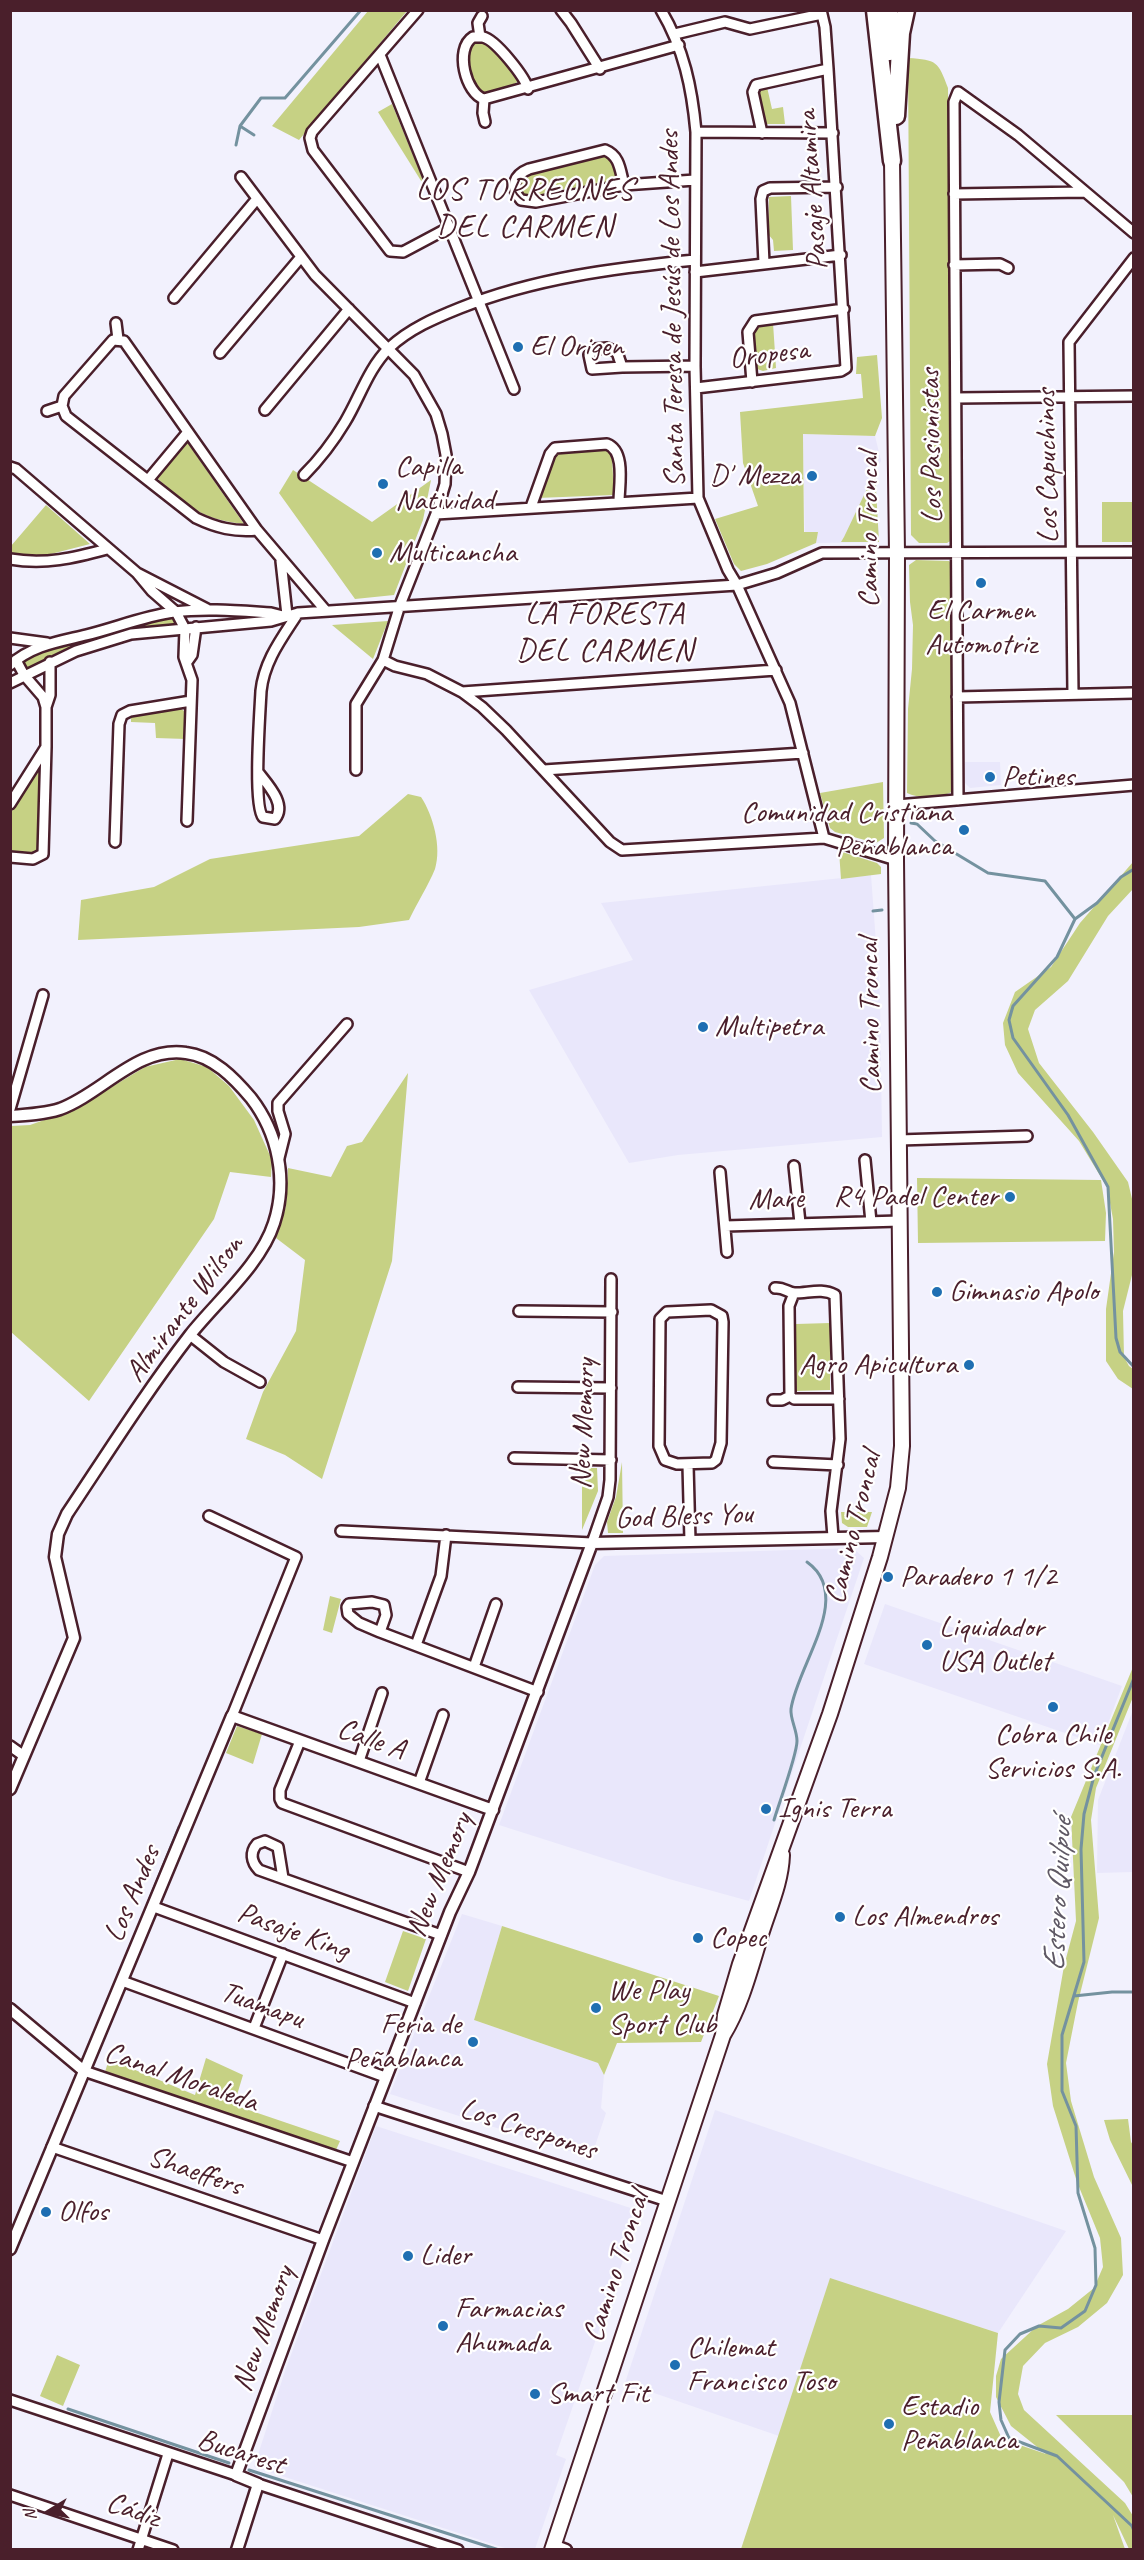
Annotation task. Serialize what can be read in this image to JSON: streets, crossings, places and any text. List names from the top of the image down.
{
  "streets": {
    "main road": ["Camino Troncal"],
    "street": [
      "Pasaje Altamira",
      "Santa Teresa de Jesús de Los Andes",
      "Oropesa",
      "Los Pasionistas",
      "Los Capuchinos",
      "Mare",
      "Almirante Wilson",
      "New Memory",
      "God Bless You",
      "Calle A",
      "Los Andes",
      "Pasaje King",
      "Tuamapu",
      "Canal Moraleda",
      "Los Crespones",
      "Shaeffers",
      "Bucarest",
      "Cádiz"
    ]
  },
  "crossings": [
    ["Pasaje Altamira", "Oropesa"],
    ["Santa Teresa de Jesús de Los Andes", "Oropesa"],
    ["Camino Troncal", "Mare"],
    ["Camino Troncal", "God Bless You"],
    ["Camino Troncal", "Los Crespones"],
    ["New Memory", "God Bless You"],
    ["New Memory", "Calle A"],
    ["New Memory", "Pasaje King"],
    ["New Memory", "Tuamapu"],
    ["New Memory", "Canal Moraleda"],
    ["New Memory", "Los Crespones"],
    ["New Memory", "Shaeffers"],
    ["New Memory", "Bucarest"],
    ["Calle A", "Los Andes"],
    ["Los Andes", "Pasaje King"],
    ["Los Andes", "Tuamapu"],
    ["Los Andes", "Canal Moraleda"],
    ["Los Andes", "Shaeffers"]
  ],
  "districts": ["LOS TORREONES DEL CARMEN", "LA FORESTA DEL CARMEN"],
  "water": ["Estero Quilpué"],
  "places": [
    "El Origen",
    "D' Mezza",
    "Capilla Natividad",
    "Multicancha",
    "El Carmen Automotriz",
    "Petines",
    "Comunidad Cristiana Peñablanca",
    "Multipetra",
    "R4 Padel Center",
    "Gimnasio Apolo",
    "Agro Apicultura",
    "Paradero 1 1/2",
    "Liquidador USA Outlet",
    "Cobra Chile Servicios S.A.",
    "Ignis Terra",
    "Los Almendros",
    "Copec",
    "We Play Sport Club",
    "Feria de Peñablanca",
    "Olfos",
    "Lider",
    "Farmacias Ahumada",
    "Chilemat Francisco Toso",
    "Smart Fit",
    "Estadio Peñablanca"
  ],
  "north": "left"
}
